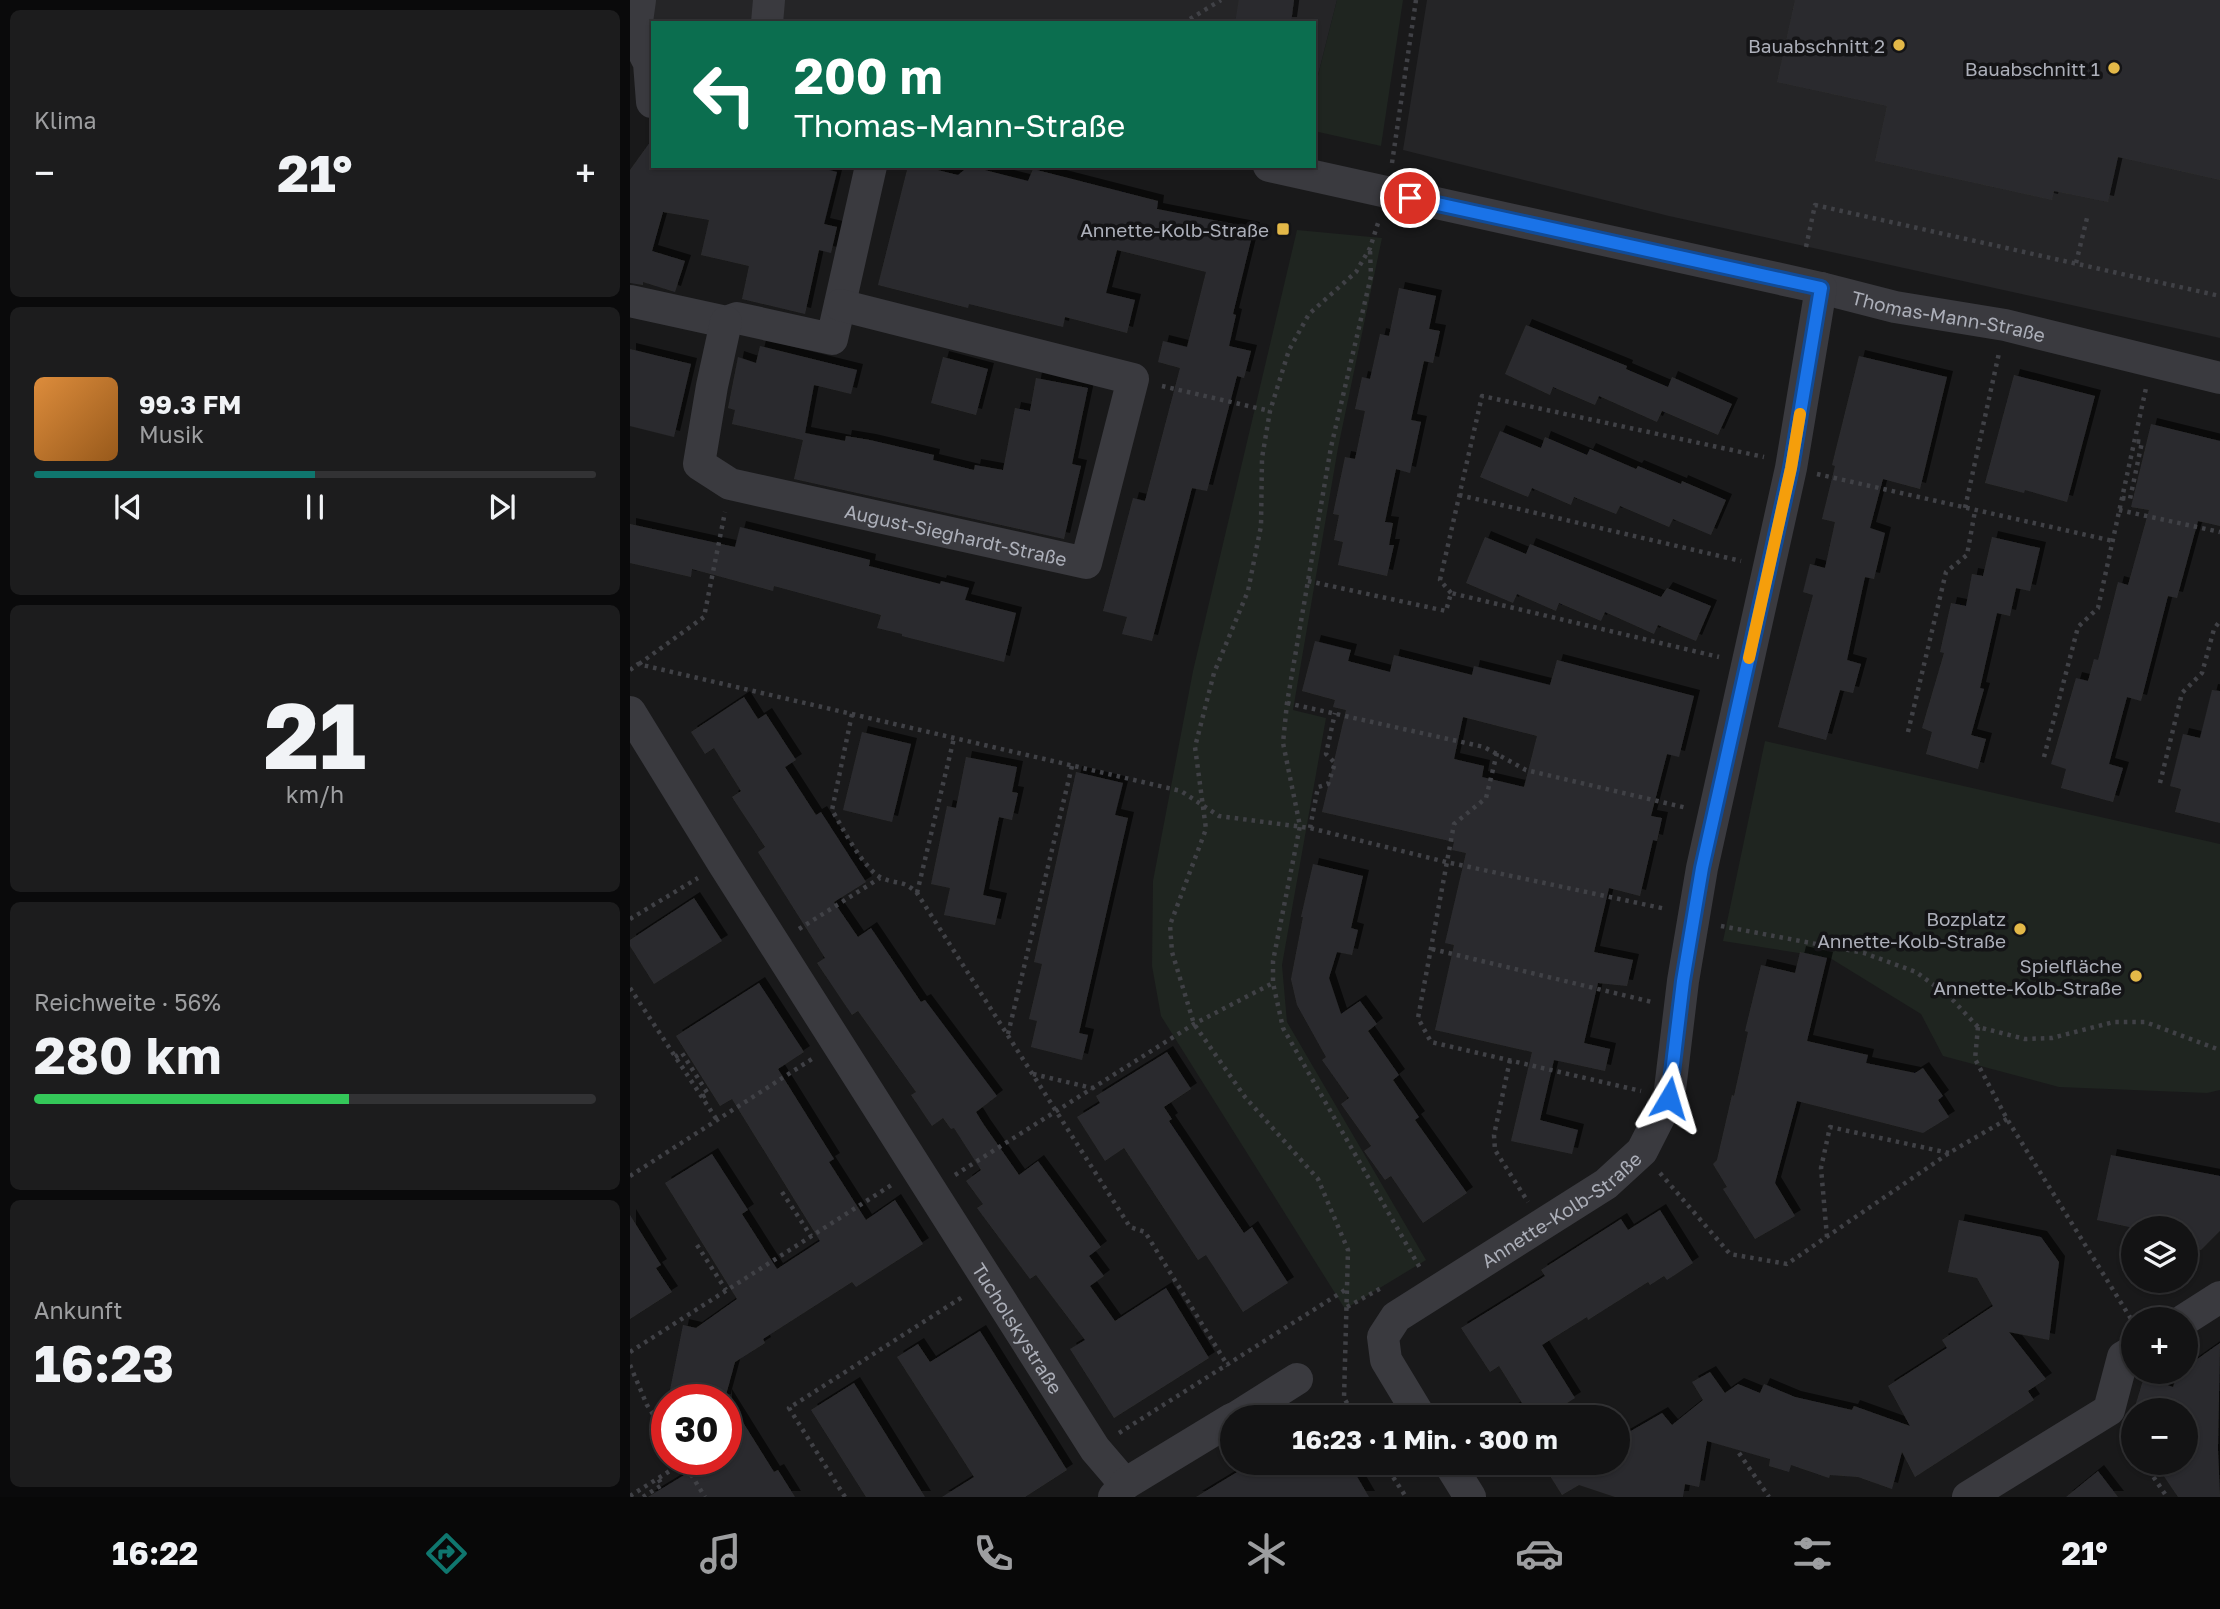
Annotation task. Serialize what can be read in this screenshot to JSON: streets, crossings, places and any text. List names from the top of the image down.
{
  "streets": {
    "street": [
      "Thomas-Mann-Straße",
      "August-Sieghardt-Straße",
      "Annette-Kolb-Straße",
      "Tucholskystraße"
    ]
  },
  "crossings": [
    ["Thomas-Mann-Straße", "Annette-Kolb-Straße"]
  ],
  "places": {
    "other": [
      "Bauabschnitt 2",
      "Bauabschnitt 1",
      "Bozplatz Annette-Kolb-Straße",
      "Spielfläche Annette-Kolb-Straße"
    ],
    "transit": ["Annette-Kolb-Straße"]
  },
  "page": {
    "tile": [
      "Klima",
      ["21", "km/h"],
      ["Reichweite · 56%", "280 km"],
      ["Ankunft", "16:23"]
    ],
    "turn": ["200 m", "Thomas-Mann-Straße"],
    "heat": ["−", "21°", "+"],
    "song": ["99.3 FM", "Musik"],
    "map_buttons": ["+", "−"],
    "limit": "30",
    "trip": "16:23 · 1 Min. · 300 m",
    "tabs": ["16:22", "21°"]
  }
}
